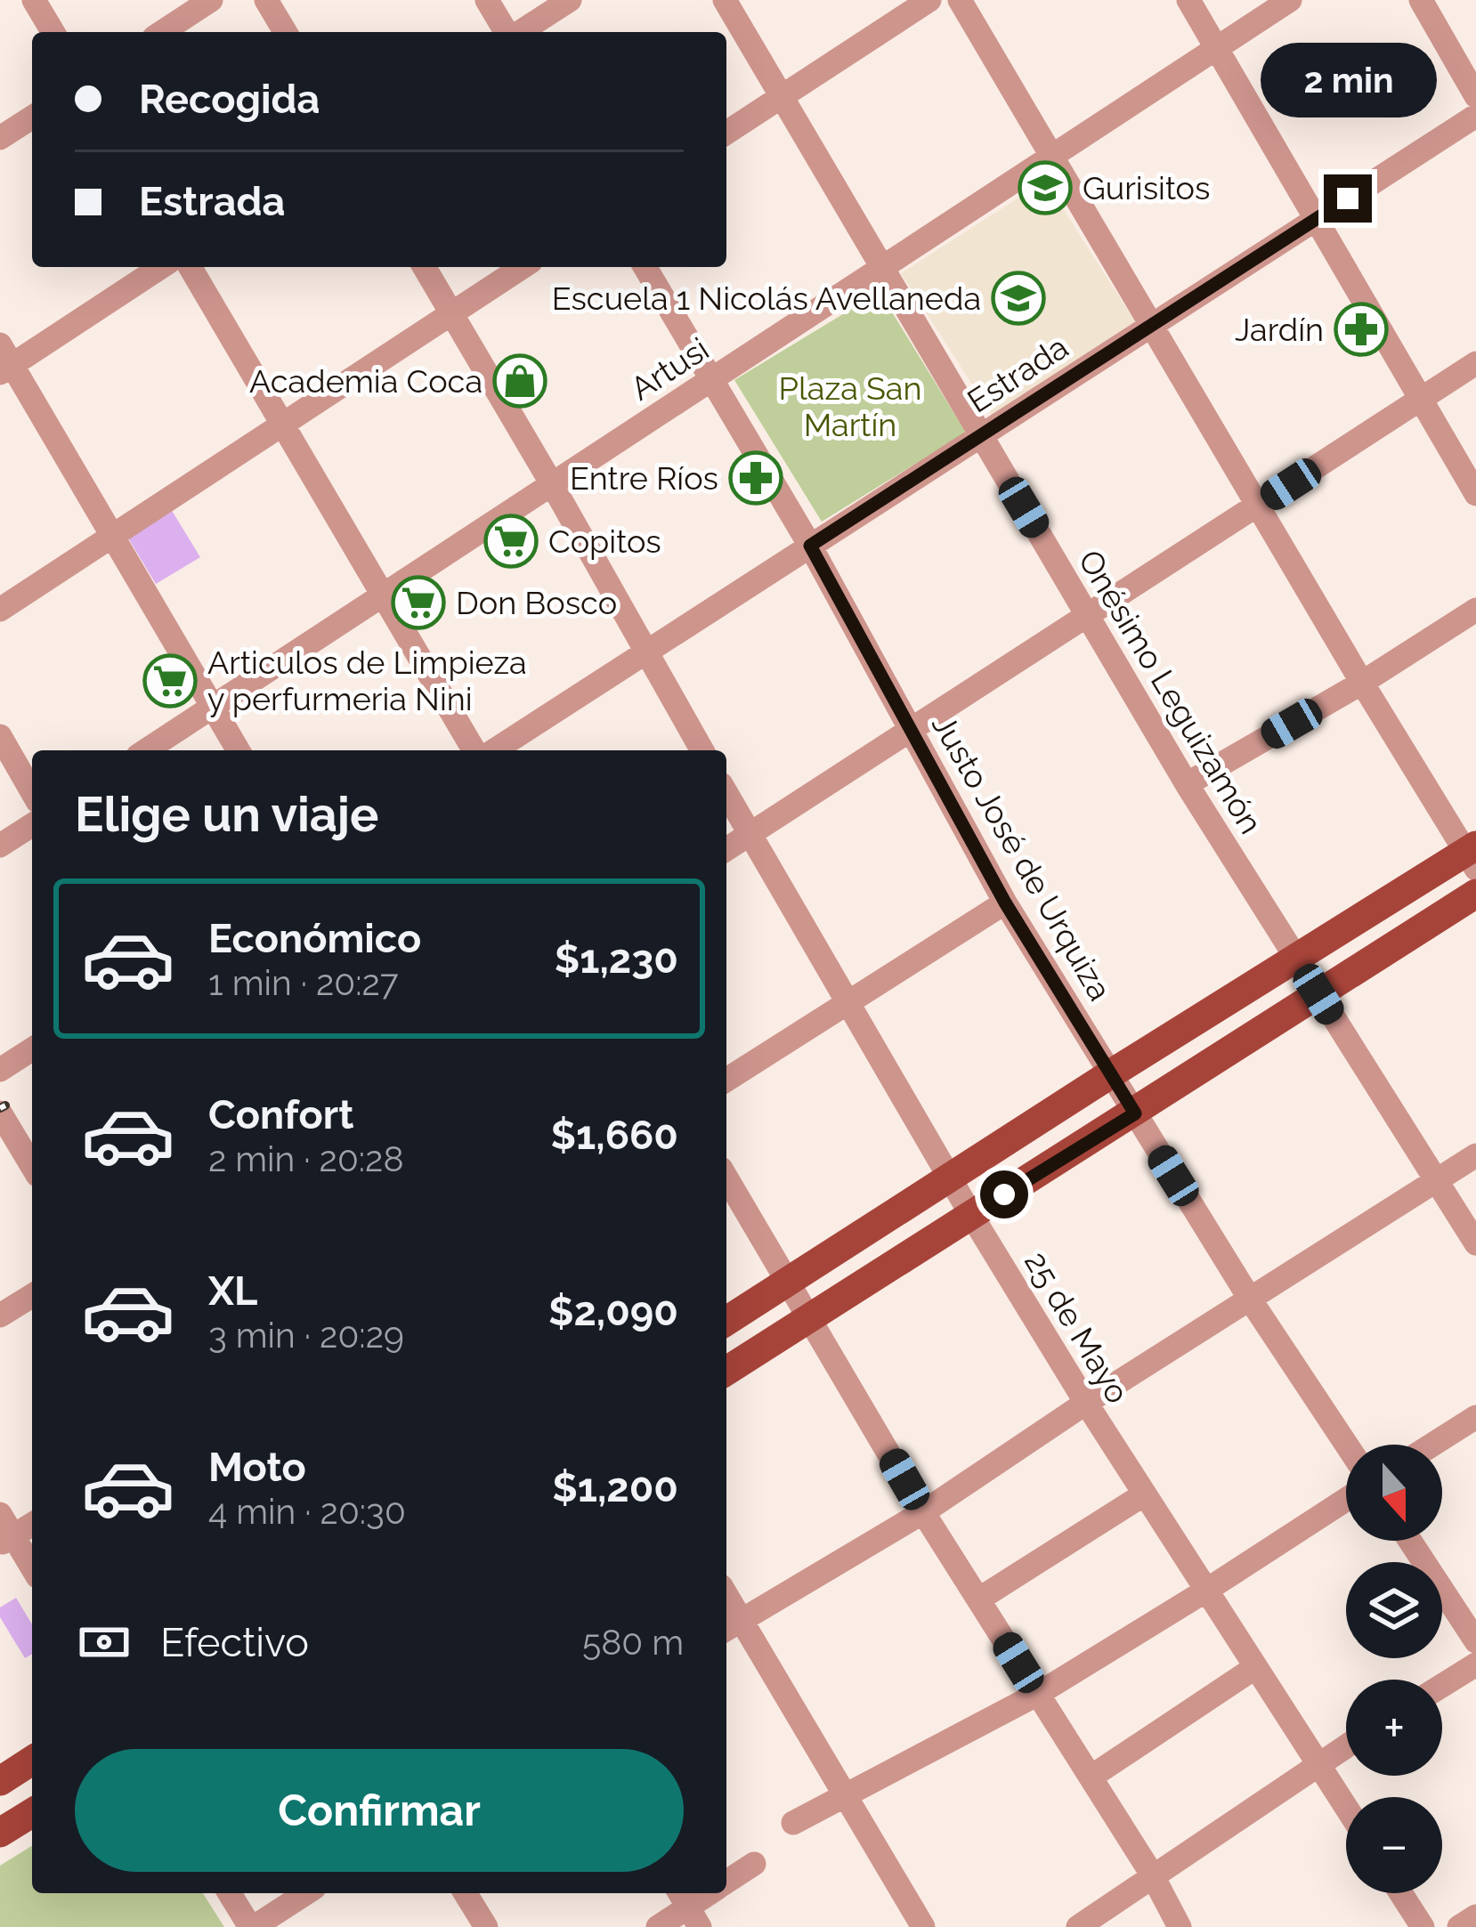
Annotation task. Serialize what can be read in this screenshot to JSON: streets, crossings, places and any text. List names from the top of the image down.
{
  "streets": {
    "street": [
      "Artusi",
      "Estrada",
      "Onésimo Leguizamón",
      "Justo José de Urquiza",
      "25 de Mayo"
    ]
  },
  "crossings": [
    ["Artusi", "Onésimo Leguizamón"],
    ["Artusi", "Justo José de Urquiza"],
    ["Estrada", "Onésimo Leguizamón"],
    ["Estrada", "Justo José de Urquiza"]
  ],
  "parks": ["Plaza San Martín"],
  "places": {
    "school or university": ["Gurisitos", "Escuela 1 Nicolás Avellaneda"],
    "pharmacy": ["Jardín", "Entre Ríos"],
    "shop": ["Academia Coca"],
    "supermarket": ["Copitos", "Don Bosco", "Articulos de Limpieza y perfurmeria Nini"]
  },
  "north": "bottom",
  "page": {
    "banner": ["Recogida", "Estrada"],
    "bubble": "2 min",
    "heading": "Elige un viaje",
    "list": [
      {
        "name": "Económico",
        "note": "1 min · 20:27",
        "value": "$1,230"
      },
      {
        "name": "Confort",
        "note": "2 min · 20:28",
        "value": "$1,660"
      },
      {
        "name": "XL",
        "note": "3 min · 20:29",
        "value": "$2,090"
      },
      {
        "name": "Moto",
        "note": "4 min · 20:30",
        "value": "$1,200"
      }
    ],
    "map_buttons": ["+", "−"],
    "pay": ["Efectivo", "580 m"],
    "buttons": "Confirmar"
  }
}
